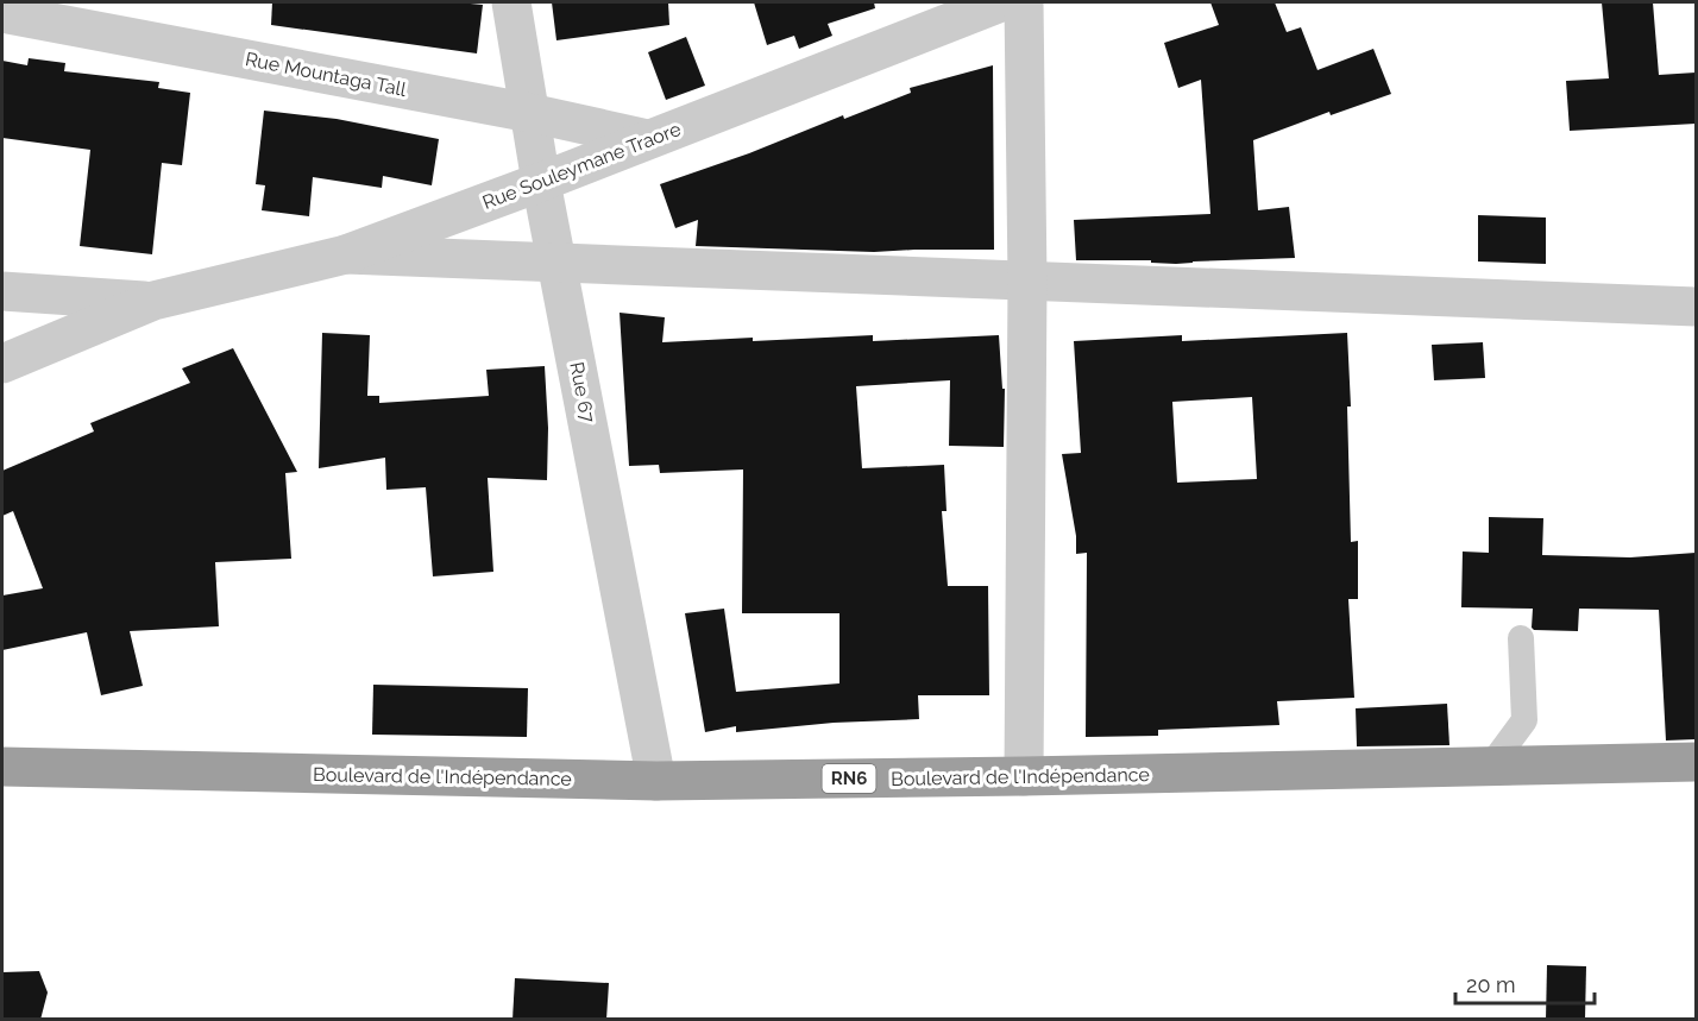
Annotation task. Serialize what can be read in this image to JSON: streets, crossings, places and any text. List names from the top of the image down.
{
  "streets": {
    "highway": ["Boulevard de l'Indépendance", "RN6"],
    "street": ["Rue Mountaga Tall", "Rue Souleymane Traore", "Rue 67"]
  },
  "crossings": [
    ["Rue Mountaga Tall", "Rue Souleymane Traore"],
    ["Rue Mountaga Tall", "Rue 67"],
    ["Rue Souleymane Traore", "Rue 67"],
    ["Rue 67", "Boulevard de l'Indépendance"]
  ],
  "scale_bar": "20 m"
}
